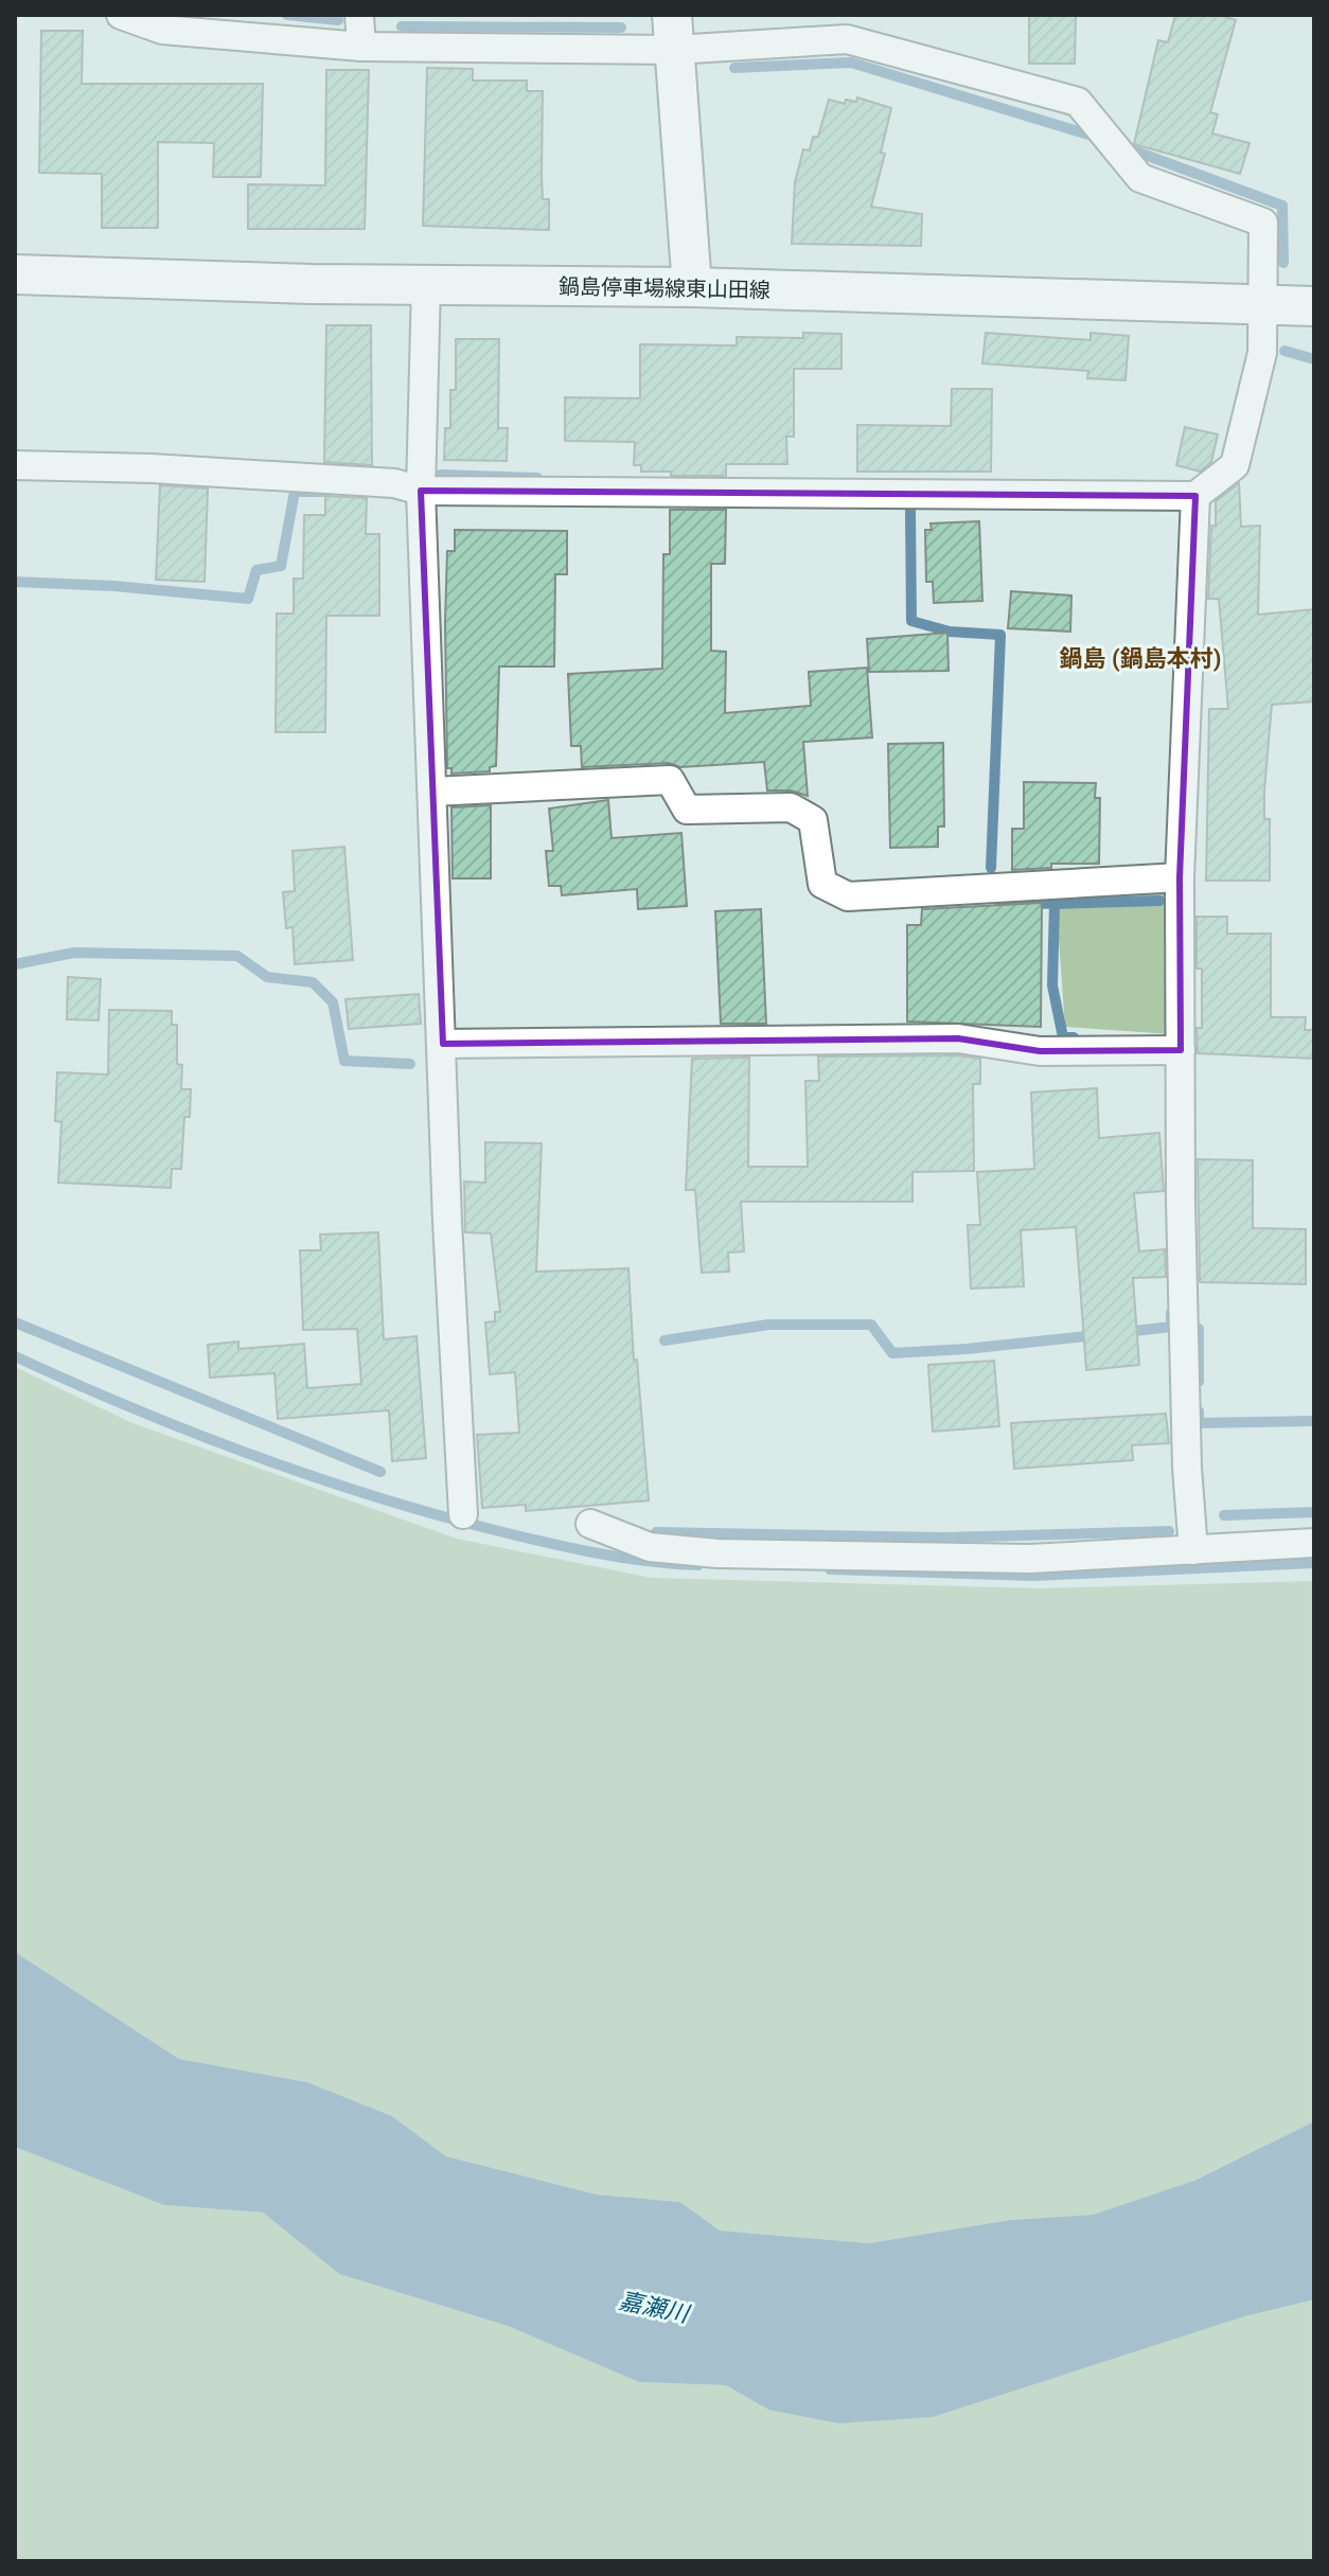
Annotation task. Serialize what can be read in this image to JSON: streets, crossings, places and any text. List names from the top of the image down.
{
  "streets": {
    "main road": ["鍋島停車場線東山田線"]
  },
  "districts": ["鍋島 (鍋島本村)"],
  "water": ["嘉瀬川"]
}
